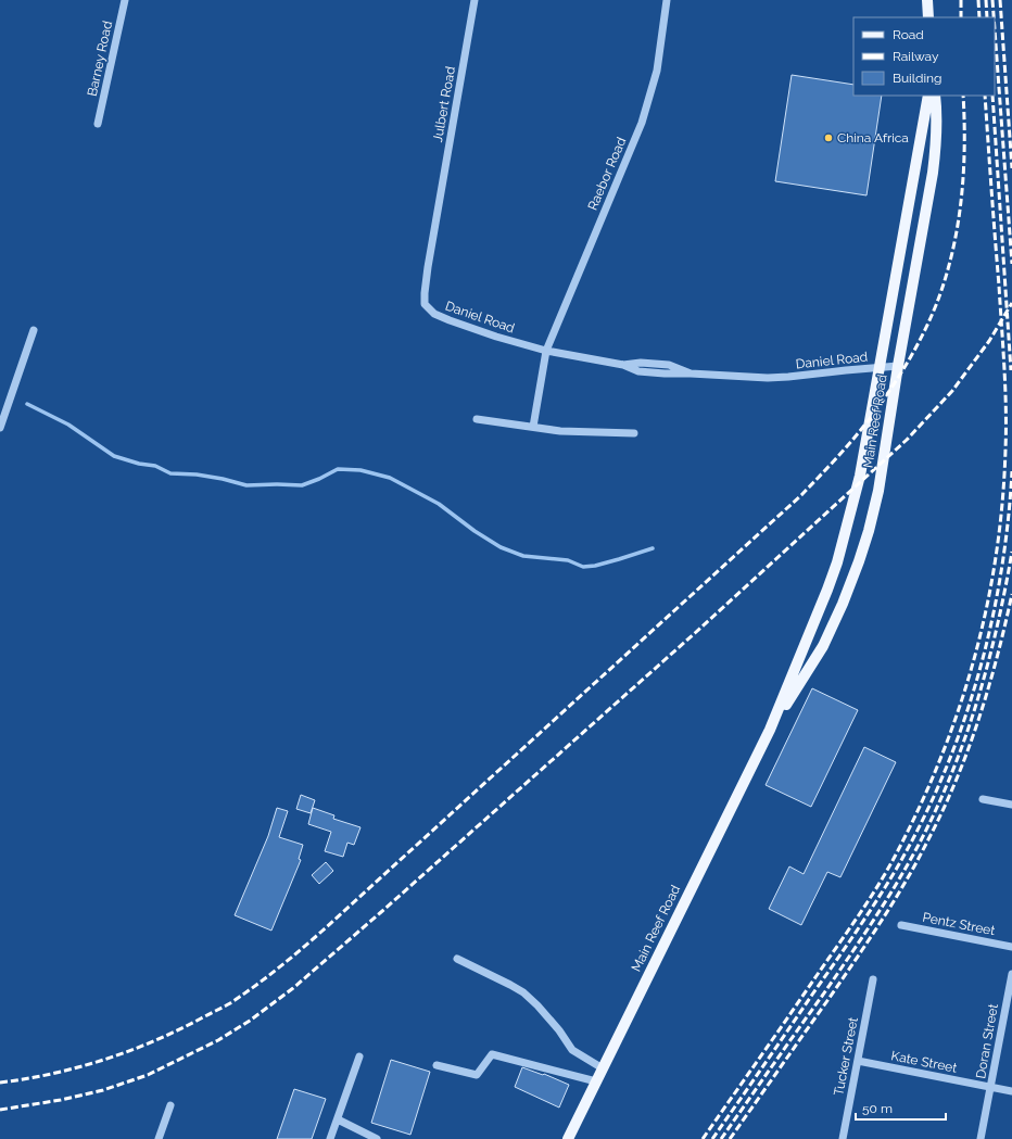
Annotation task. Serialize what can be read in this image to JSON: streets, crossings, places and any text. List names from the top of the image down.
{
  "streets": {
    "main road": ["Main Reef Road"],
    "street": [
      "Barney Road",
      "Julbert Road",
      "Raebor Road",
      "Daniel Road",
      "Pentz Street",
      "Doran Street",
      "Tucker Street",
      "Kate Street"
    ]
  },
  "crossings": [
    ["Julbert Road", "Daniel Road"],
    ["Raebor Road", "Daniel Road"],
    ["Daniel Road", "Main Reef Road"],
    ["Doran Street", "Kate Street"],
    ["Tucker Street", "Kate Street"]
  ],
  "places": ["China Africa"],
  "legend": ["Road", "Railway", "Building"],
  "scale_bar": "50 m"
}
